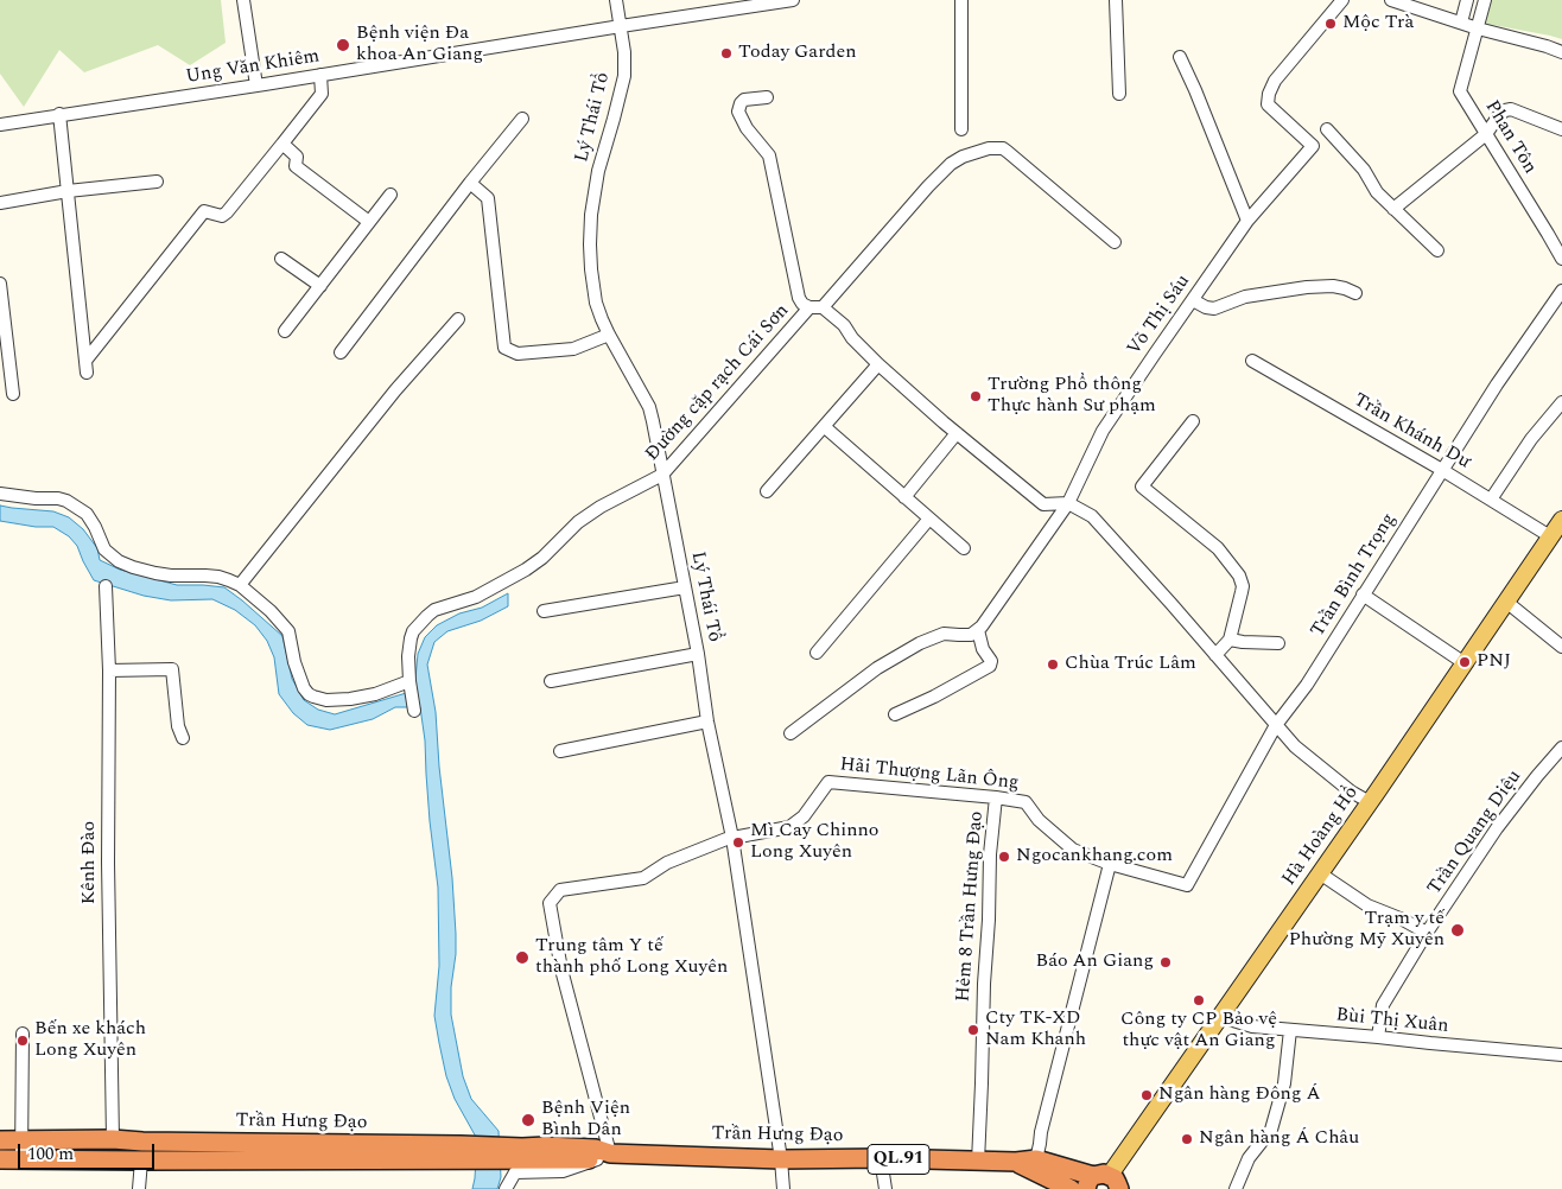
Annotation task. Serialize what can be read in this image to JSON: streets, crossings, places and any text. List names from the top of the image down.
{
  "streets": {
    "highway": ["Trần Hưng Đạo", "QL.91"],
    "main road": ["Hà Hoàng Hổ"],
    "street": [
      "Ung Văn Khiêm",
      "Lý Thái Tổ",
      "Phan Tôn",
      "Võ Thị Sáu",
      "Đường cặp rạch Cái Sơn",
      "Trần Khánh Dư",
      "Trần Bình Trọng",
      "Hãi Thượng Lãn Ông",
      "Trần Quang Diệu",
      "Kênh Đào",
      "Hẻm 8 Trần Hưng Đạo",
      "Bùi Thị Xuân"
    ]
  },
  "crossings": [
    ["Ung Văn Khiêm", "Lý Thái Tổ"],
    ["Lý Thái Tổ", "Đường cặp rạch Cái Sơn"],
    ["Lý Thái Tổ", "Hãi Thượng Lãn Ông"],
    ["Lý Thái Tổ", "Trần Hưng Đạo"],
    ["Trần Khánh Dư", "Trần Bình Trọng"],
    ["Trần Khánh Dư", "Hà Hoàng Hổ"],
    ["Trần Bình Trọng", "Hãi Thượng Lãn Ông"],
    ["Hãi Thượng Lãn Ông", "Hẻm 8 Trần Hưng Đạo"],
    ["Hãi Thượng Lãn Ông", "Trần Hưng Đạo"],
    ["Trần Quang Diệu", "Bùi Thị Xuân"],
    ["Hà Hoàng Hổ", "Bùi Thị Xuân"],
    ["Hà Hoàng Hổ", "Trần Hưng Đạo"],
    ["Kênh Đào", "Trần Hưng Đạo"],
    ["Hẻm 8 Trần Hưng Đạo", "Trần Hưng Đạo"]
  ],
  "places": [
    "Mộc Trà",
    "Bệnh viện Đa khoa An Giang",
    "Today Garden",
    "Trường Phổ thông Thực hành Sư phạm",
    "PNJ",
    "Chùa Trúc Lâm",
    "Mì Cay Chinno Long Xuyên",
    "Ngocankhang.com",
    "Trạm y tế Phường Mỹ Xuyên",
    "Trung tâm Y tế thành phố Long Xuyên",
    "Báo An Giang",
    "Công ty CP Bảo vệ thực vật An Giang",
    "Cty TK-XD Nam Khanh",
    "Bến xe khách Long Xuyên",
    "Ngân hàng Đông Á",
    "Bệnh Viện Bình Dân",
    "Ngân hàng Á Châu"
  ],
  "scale_bar": "100 m"
}
